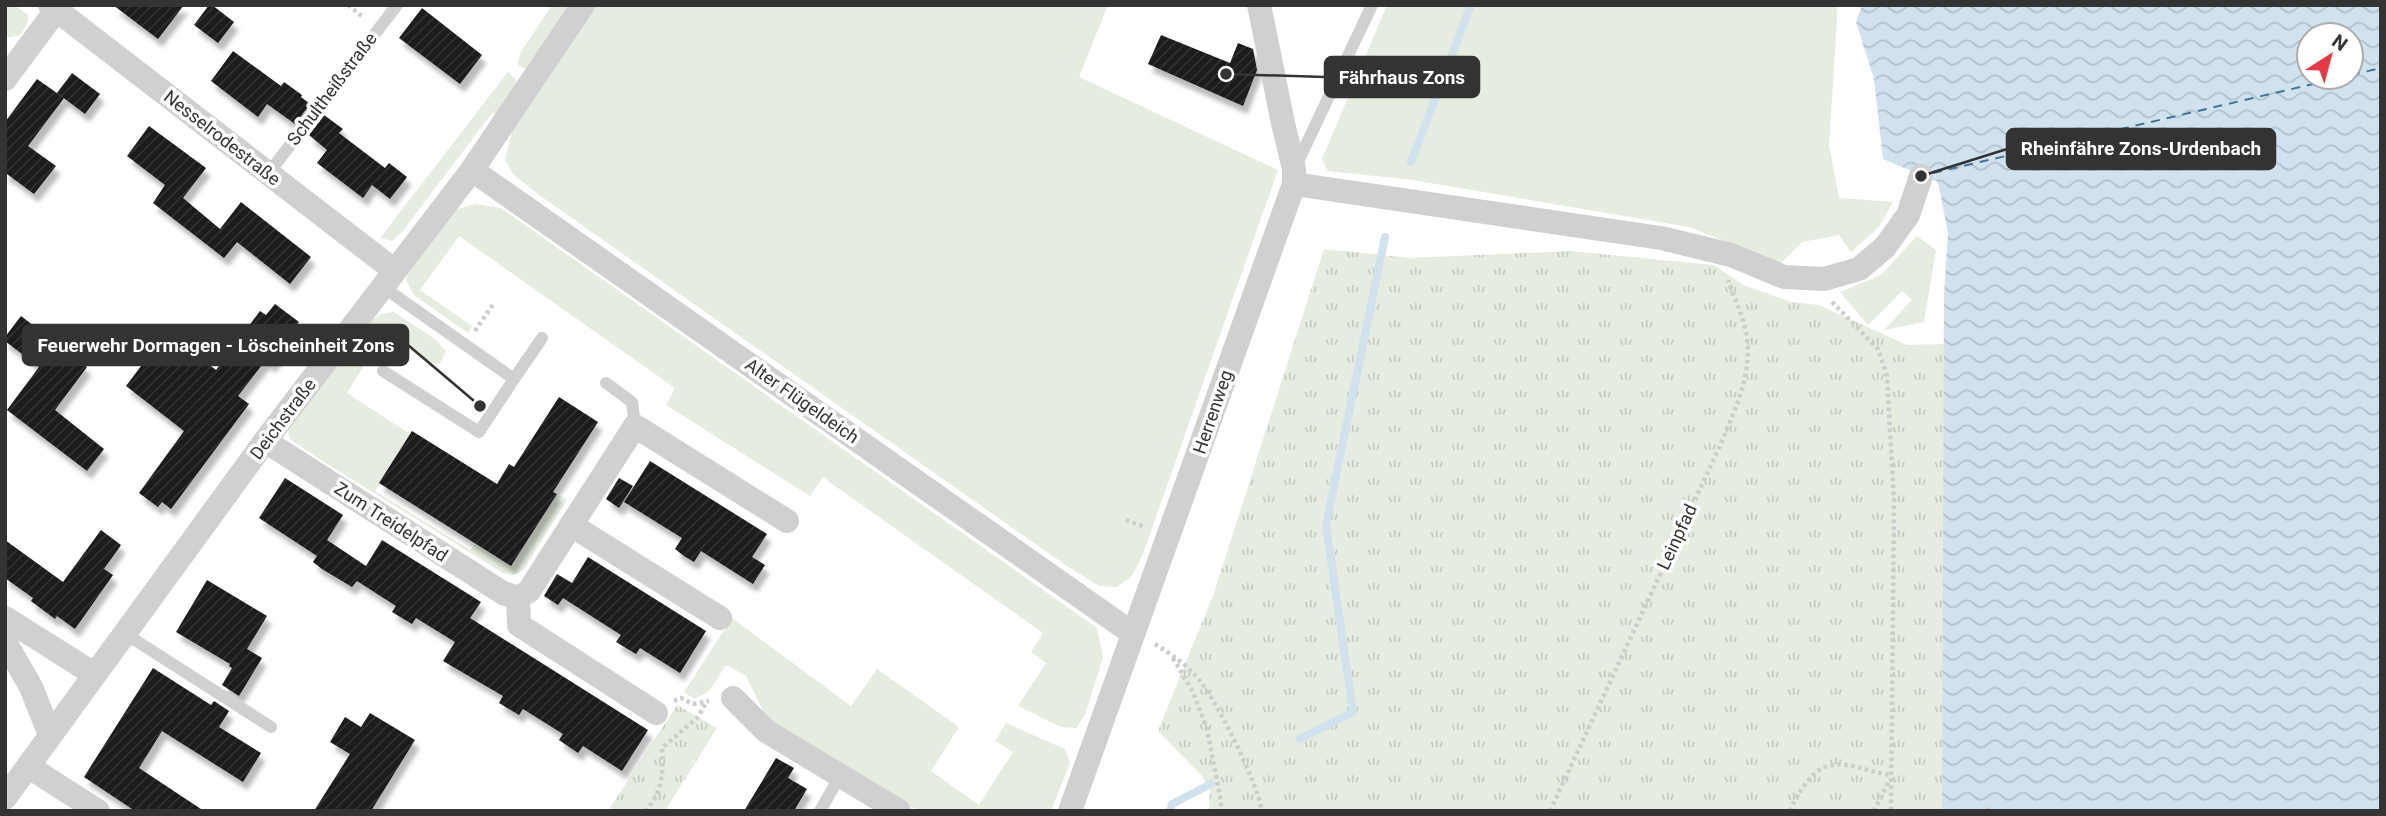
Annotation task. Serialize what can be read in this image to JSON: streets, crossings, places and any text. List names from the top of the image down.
{
  "streets": {
    "street": [
      "Nesselrodestraße",
      "Alter Flügeldeich",
      "Herrenweg",
      "Deichstraße",
      "Zum Treidelpfad"
    ],
    "lane": ["Schultheißstraße"],
    "path": ["Leinpfad"]
  },
  "crossings": [
    ["Schultheißstraße", "Nesselrodestraße"],
    ["Nesselrodestraße", "Deichstraße"],
    ["Alter Flügeldeich", "Herrenweg"],
    ["Alter Flügeldeich", "Deichstraße"],
    ["Deichstraße", "Zum Treidelpfad"]
  ],
  "places": ["Fährhaus Zons", "Rheinfähre Zons-Urdenbach", "Feuerwehr Dormagen - Löscheinheit Zons"],
  "north": "top right"
}
